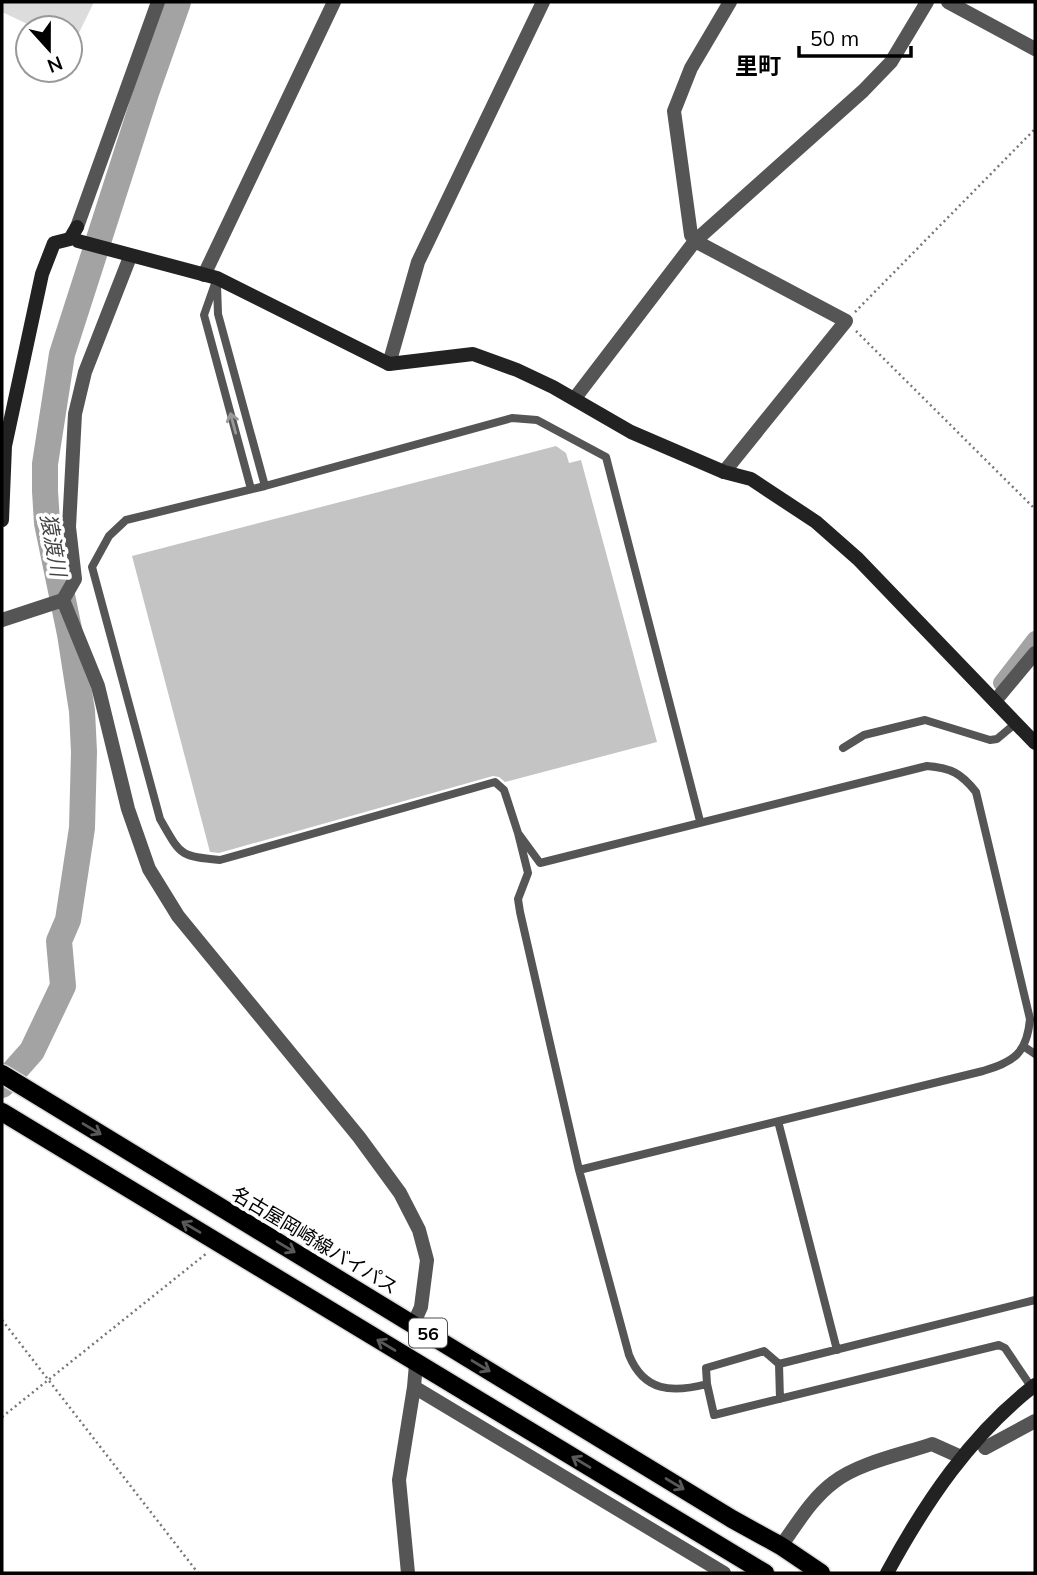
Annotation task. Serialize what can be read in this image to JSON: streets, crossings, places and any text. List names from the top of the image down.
{
  "streets": {
    "main road": ["名古屋岡崎線バイパス", "56"]
  },
  "districts": ["里町"],
  "water": ["猿渡川"],
  "scale_bar": "50 m",
  "north": "bottom"
}
